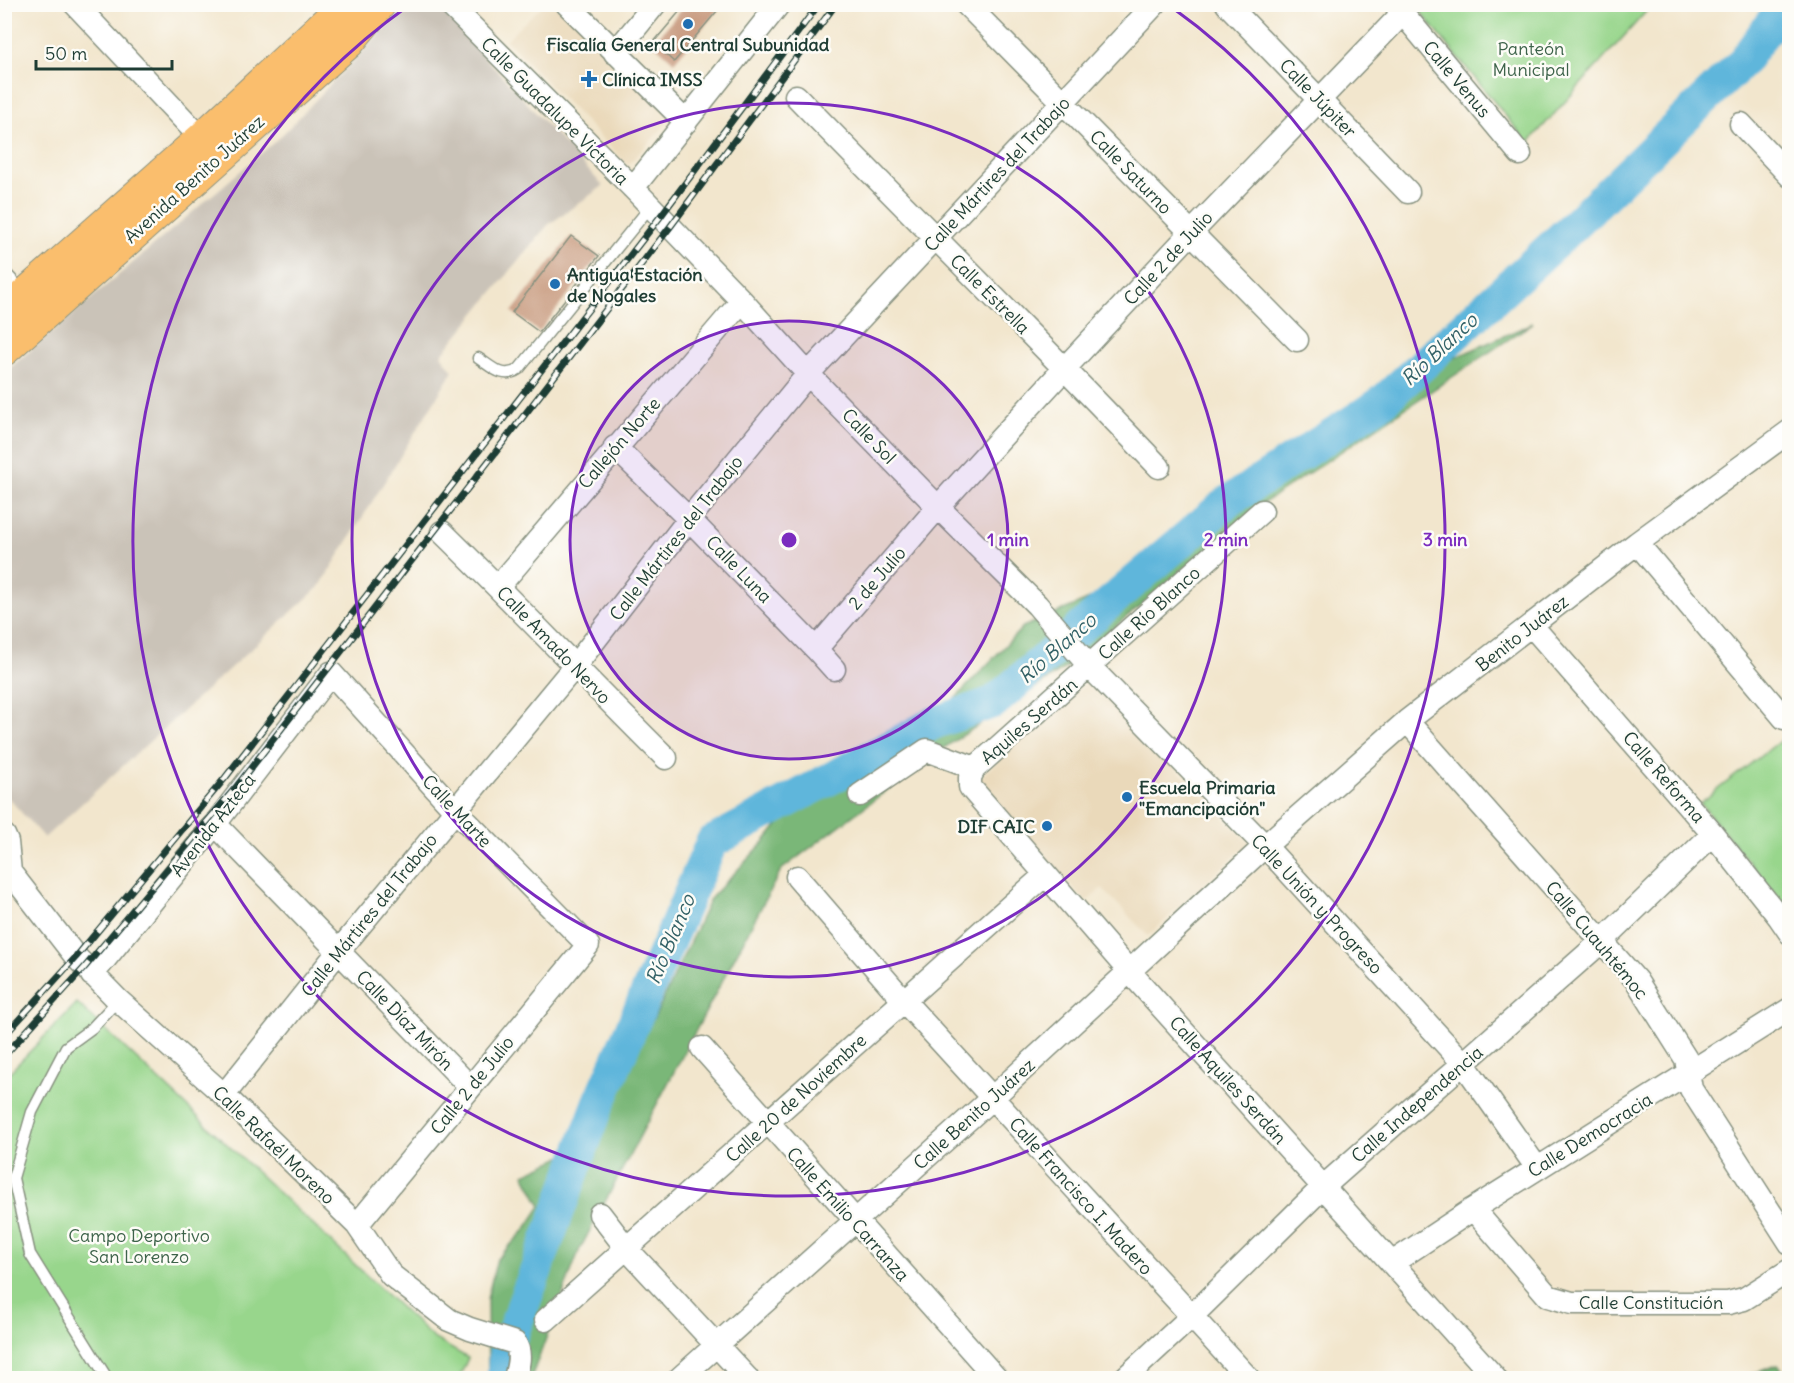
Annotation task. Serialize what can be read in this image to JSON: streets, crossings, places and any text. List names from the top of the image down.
{
  "streets": {
    "main road": ["Avenida Benito Juárez"],
    "street": [
      "Calle Venus",
      "Calle Júpiter",
      "Calle Guadalupe Victoria",
      "Calle Saturno",
      "Calle Mártires del Trabajo",
      "Calle 2 de Julio",
      "Calle Estrella",
      "Calle Sol",
      "Callejón Norte",
      "Calle Luna",
      "2 de Julio",
      "Calle Río Blanco",
      "Benito Juárez",
      "Calle Amado Nervo",
      "Aquiles Serdán",
      "Calle Reforma",
      "Calle Marte",
      "Avenida Azteca",
      "Calle Unión y Progreso",
      "Calle Cuauhtémoc",
      "Calle Díaz Mirón",
      "Calle Aquiles Serdán",
      "Calle 20 de Noviembre",
      "Calle Independencia",
      "Calle Benito Juárez",
      "Calle Democracia",
      "Calle Rafaél Moreno",
      "Calle Francisco I. Madero",
      "Calle Emilio Carranza",
      "Calle Constitución"
    ]
  },
  "crossings": [
    ["Calle Venus", "Calle 2 de Julio"],
    ["Calle Júpiter", "Calle 2 de Julio"],
    ["Calle Guadalupe Victoria", "Calle Sol"],
    ["Calle Saturno", "Calle Mártires del Trabajo"],
    ["Calle Saturno", "Calle 2 de Julio"],
    ["Calle Mártires del Trabajo", "Calle Estrella"],
    ["Calle Mártires del Trabajo", "Calle Sol"],
    ["Calle Mártires del Trabajo", "Calle Luna"],
    ["Calle Mártires del Trabajo", "Calle Amado Nervo"],
    ["Calle Mártires del Trabajo", "Calle Marte"],
    ["Calle Mártires del Trabajo", "Calle Díaz Mirón"],
    ["Calle Mártires del Trabajo", "Calle Rafaél Moreno"],
    ["Calle 2 de Julio", "Calle Estrella"],
    ["Calle 2 de Julio", "Calle Sol"],
    ["Calle 2 de Julio", "2 de Julio"],
    ["Calle 2 de Julio", "Calle Marte"],
    ["Calle 2 de Julio", "Calle Díaz Mirón"],
    ["Calle 2 de Julio", "Calle Rafaél Moreno"],
    ["Calle Sol", "Callejón Norte"],
    ["Calle Sol", "2 de Julio"],
    ["Calle Sol", "Calle Río Blanco"],
    ["Calle Sol", "Aquiles Serdán"],
    ["Calle Sol", "Calle Unión y Progreso"],
    ["Callejón Norte", "Calle Luna"],
    ["Callejón Norte", "Calle Amado Nervo"],
    ["Calle Luna", "2 de Julio"],
    ["Calle Río Blanco", "Aquiles Serdán"],
    ["Calle Río Blanco", "Calle Unión y Progreso"],
    ["Benito Juárez", "Calle Reforma"],
    ["Benito Juárez", "Calle Unión y Progreso"],
    ["Benito Juárez", "Calle Cuauhtémoc"],
    ["Benito Juárez", "Calle Benito Juárez"],
    ["Aquiles Serdán", "Calle Unión y Progreso"],
    ["Aquiles Serdán", "Calle Aquiles Serdán"],
    ["Calle Reforma", "Calle Independencia"],
    ["Calle Marte", "Avenida Azteca"],
    ["Avenida Azteca", "Calle Díaz Mirón"],
    ["Avenida Azteca", "Calle Rafaél Moreno"],
    ["Calle Unión y Progreso", "Calle Independencia"],
    ["Calle Unión y Progreso", "Calle Benito Juárez"],
    ["Calle Unión y Progreso", "Calle Democracia"],
    ["Calle Cuauhtémoc", "Calle Independencia"],
    ["Calle Cuauhtémoc", "Calle Democracia"],
    ["Calle Aquiles Serdán", "Calle 20 de Noviembre"],
    ["Calle Aquiles Serdán", "Calle Independencia"],
    ["Calle Aquiles Serdán", "Calle Benito Juárez"],
    ["Calle Aquiles Serdán", "Calle Democracia"],
    ["Calle 20 de Noviembre", "Calle Francisco I. Madero"],
    ["Calle 20 de Noviembre", "Calle Emilio Carranza"],
    ["Calle Independencia", "Calle Francisco I. Madero"],
    ["Calle Benito Juárez", "Calle Francisco I. Madero"],
    ["Calle Benito Juárez", "Calle Emilio Carranza"],
    ["Calle Democracia", "Calle Constitución"]
  ],
  "water": ["Río Blanco"],
  "parks": ["Panteón Municipal", "Campo Deportivo San Lorenzo"],
  "places": {
    "other": [
      "Fiscalía General Central Subunidad",
      "Antigua Estación de Nogales",
      "Escuela Primaria \"Emancipación\"",
      "DIF CAIC"
    ],
    "health": ["Clínica IMSS"]
  },
  "scale_bar": "50 m",
  "rings": ["1 min", "2 min", "3 min"]
}
